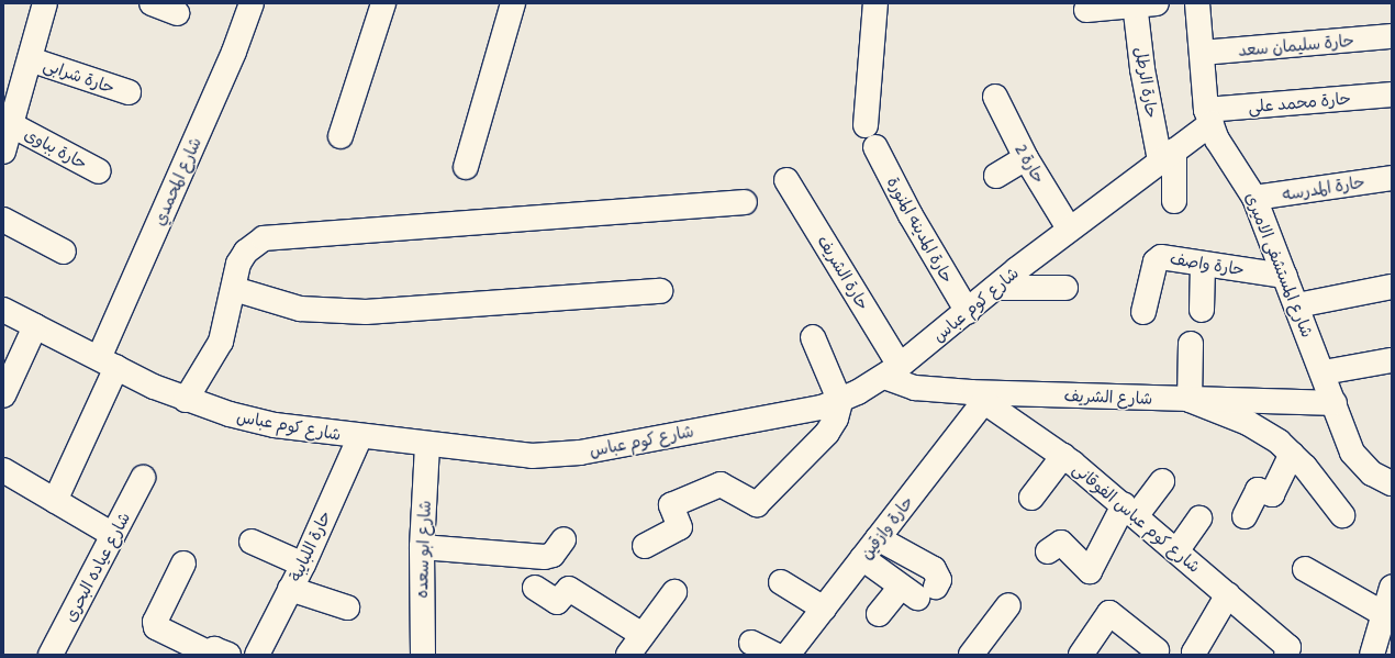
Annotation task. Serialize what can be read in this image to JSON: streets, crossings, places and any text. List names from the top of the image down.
{
  "streets": {
    "street": [
      "حارة سليمان سعد",
      "حارة شرابى",
      "حارة الرطل",
      "حارة محمد على",
      "حارة بباوى",
      "حارة 2",
      "شارع المحمدي",
      "حارة المدرسه",
      "حارة المدينه المنورة",
      "حارة واصف",
      "شارع المستشفى الاميرى",
      "حارة الشريف",
      "شارع كوم عباس",
      "شارع الشريف",
      "شارع كوم عباس الفوقانى",
      "حارة وازقين",
      "حارة اللبايبة",
      "شارع ابو سعده",
      "شارع عياده البحرى"
    ]
  },
  "crossings": [
    ["حارة سليمان سعد", "شارع المستشفى الاميرى"],
    ["حارة الرطل", "شارع كوم عباس"],
    ["حارة محمد على", "شارع المستشفى الاميرى"],
    ["حارة محمد على", "شارع كوم عباس"],
    ["حارة 2", "شارع كوم عباس"],
    ["شارع المحمدي", "شارع كوم عباس"],
    ["حارة المدرسه", "شارع المستشفى الاميرى"],
    ["حارة المدينه المنورة", "شارع كوم عباس"],
    ["حارة واصف", "شارع المستشفى الاميرى"],
    ["شارع المستشفى الاميرى", "شارع كوم عباس"],
    ["شارع المستشفى الاميرى", "شارع الشريف"],
    ["حارة الشريف", "شارع كوم عباس"],
    ["حارة الشريف", "شارع الشريف"],
    ["شارع كوم عباس", "شارع الشريف"],
    ["شارع كوم عباس", "حارة اللبايبة"],
    ["شارع كوم عباس", "شارع ابو سعده"],
    ["شارع الشريف", "شارع كوم عباس الفوقانى"],
    ["شارع الشريف", "حارة وازقين"],
    ["شارع كوم عباس الفوقانى", "حارة وازقين"]
  ]
}
